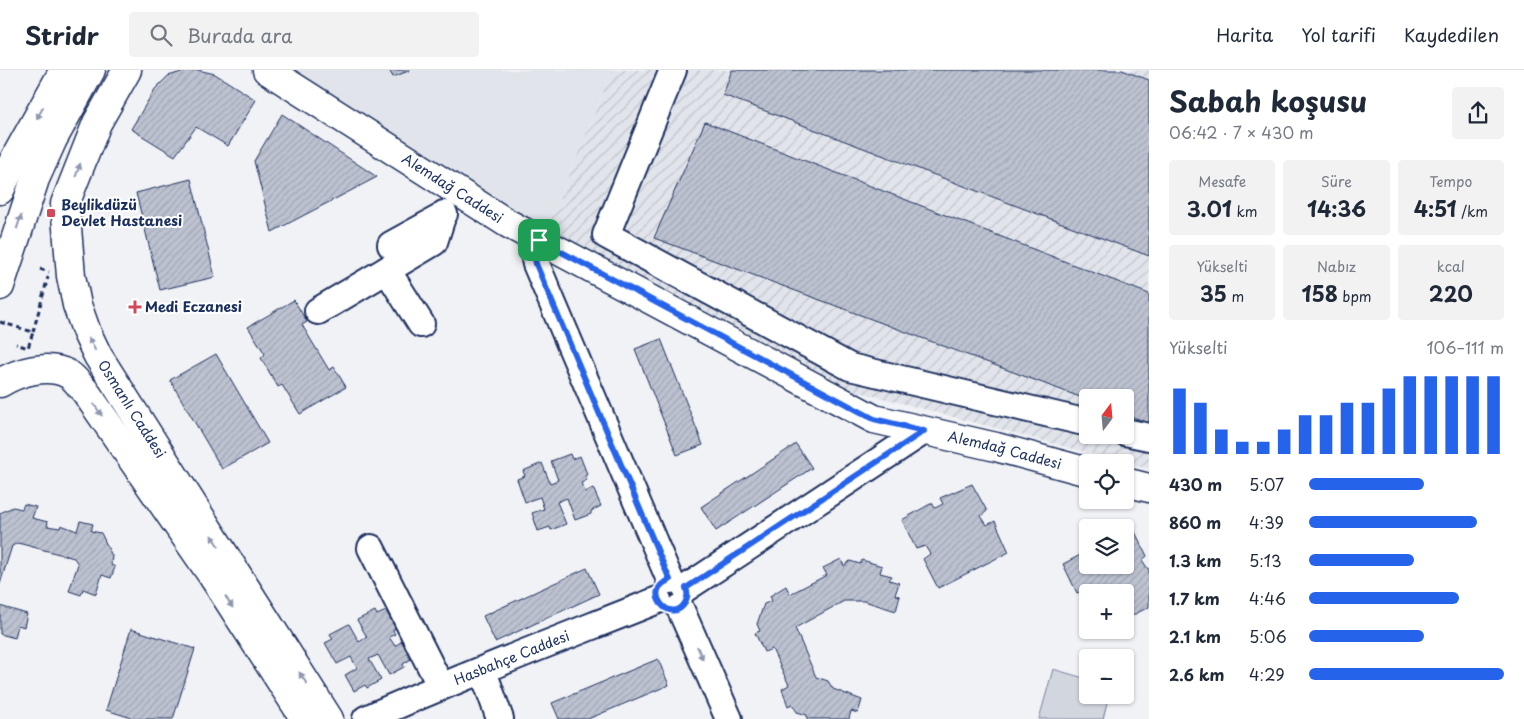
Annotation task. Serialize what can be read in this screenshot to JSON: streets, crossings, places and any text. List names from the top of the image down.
{
  "streets": {
    "main road": ["Alemdağ Caddesi", "Osmanlı Caddesi"],
    "street": ["Hasbahçe Caddesi"]
  },
  "crossings": [
    ["Alemdağ Caddesi", "Hasbahçe Caddesi"]
  ],
  "places": {
    "transit": ["Beylikdüzü Devlet Hastanesi"],
    "health": ["Medi Eczanesi"]
  },
  "north": "top",
  "page": {
    "header": "Stridr",
    "search": "Burada ara",
    "nav": ["Harita", "Yol tarifi", "Kaydedilen"],
    "heading": ["Sabah koşusu", "06:42 · 7 × 430 m"],
    "stats": [
      ["Mesafe", "3.01 km"],
      ["Süre", "14:36"],
      ["Tempo", "4:51 /km"],
      ["Yükselti", "35 m"],
      ["Nabız", "158 bpm"],
      ["kcal", "220"]
    ],
    "chart": ["Yükselti", "106–111 m"],
    "map_buttons": ["+", "−"],
    "list": [
      {
        "name": "430 m",
        "note": "5:07"
      },
      {
        "name": "860 m",
        "note": "4:39"
      },
      {
        "name": "1.3 km",
        "note": "5:13"
      },
      {
        "name": "1.7 km",
        "note": "4:46"
      },
      {
        "name": "2.1 km",
        "note": "5:06"
      },
      {
        "name": "2.6 km",
        "note": "4:29"
      }
    ]
  }
}
